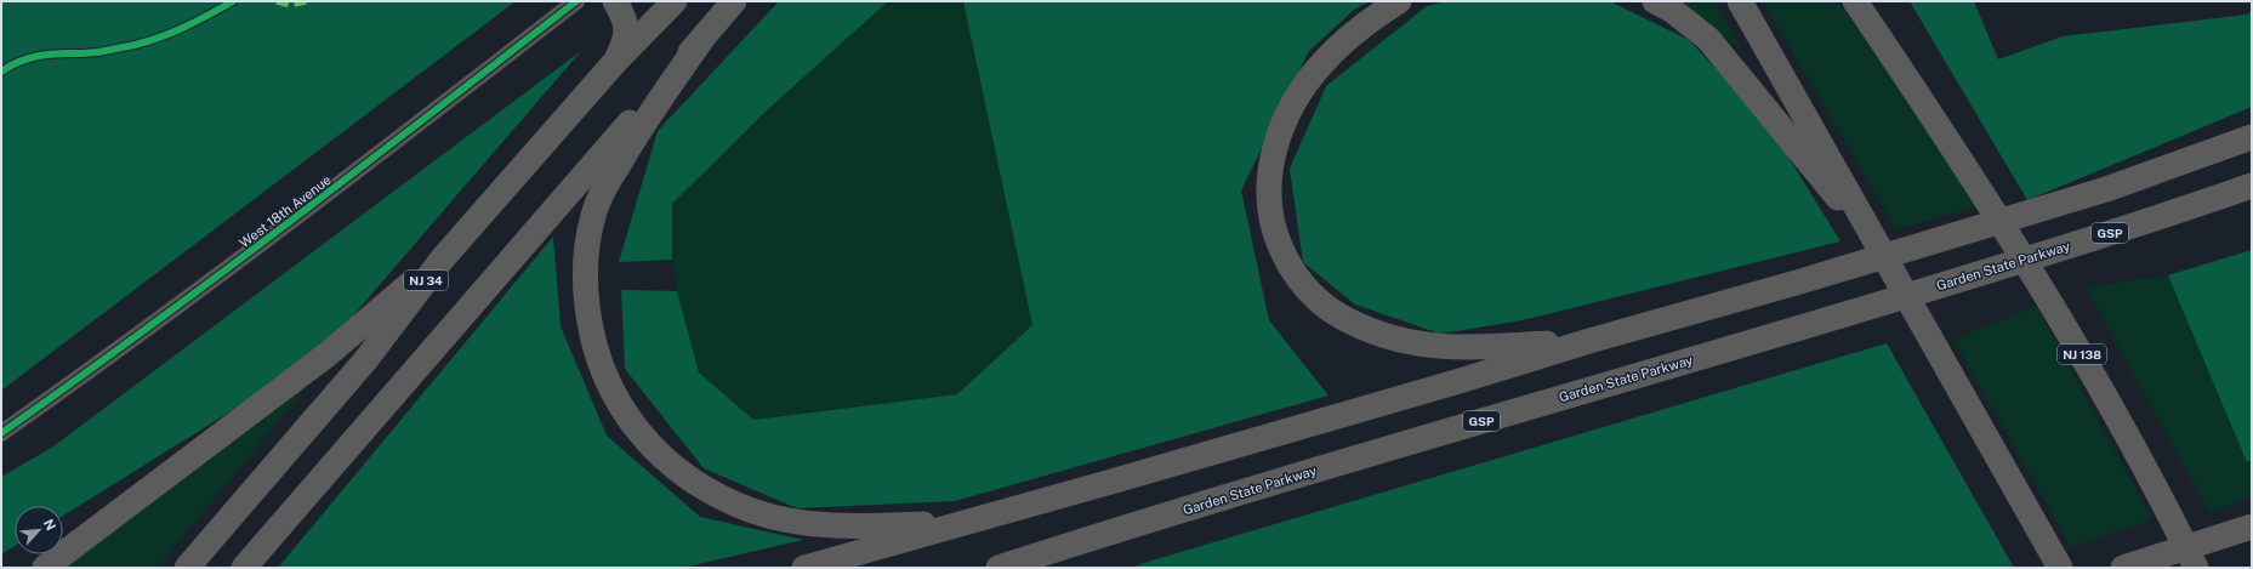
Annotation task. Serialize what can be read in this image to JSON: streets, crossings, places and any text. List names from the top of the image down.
{
  "streets": {
    "highway": [
      "GSP",
      "Garden State Parkway",
      "NJ 34",
      "NJ 138"
    ],
    "street": ["West 18th Avenue"]
  },
  "north": "top right"
}
